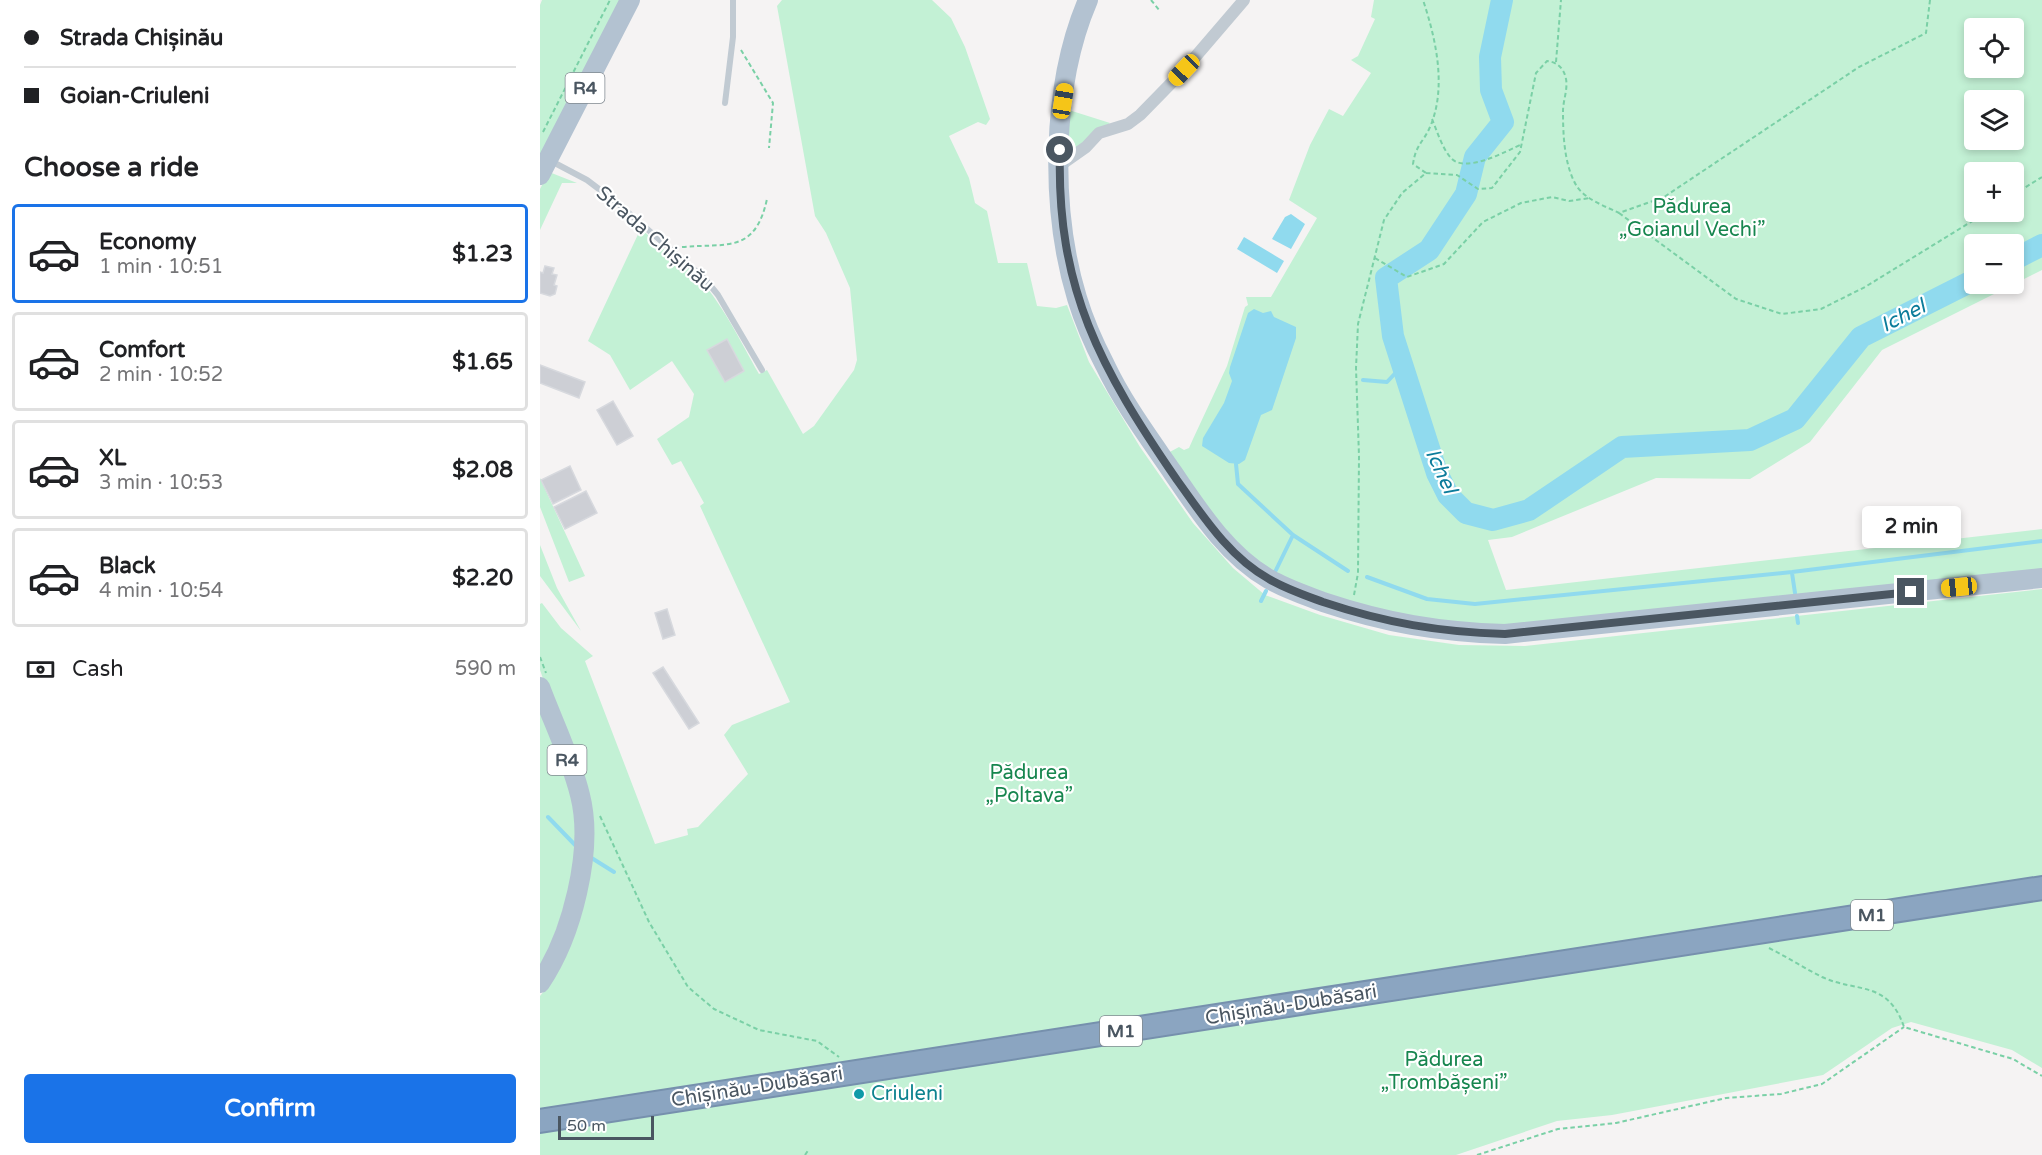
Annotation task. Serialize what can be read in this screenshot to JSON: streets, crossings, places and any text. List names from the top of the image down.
{
  "streets": {
    "highway": ["M1", "Chișinău-Dubăsari"],
    "main road": ["R4", "Strada Chișinău"]
  },
  "water": ["Ichel"],
  "parks": ["Pădurea „Goianul Vechi”", "Pădurea „Poltava”", "Pădurea „Trombășeni”"],
  "places": ["Criuleni"],
  "scale_bar": "50 m",
  "page": {
    "banner": ["Strada Chișinău", "Goian-Criuleni"],
    "map_buttons": ["+", "−"],
    "heading": "Choose a ride",
    "list": [
      {
        "name": "Economy",
        "note": "1 min · 10:51",
        "value": "$1.23"
      },
      {
        "name": "Comfort",
        "note": "2 min · 10:52",
        "value": "$1.65"
      },
      {
        "name": "XL",
        "note": "3 min · 10:53",
        "value": "$2.08"
      },
      {
        "name": "Black",
        "note": "4 min · 10:54",
        "value": "$2.20"
      }
    ],
    "bubble": "2 min",
    "pay": ["Cash", "590 m"],
    "buttons": "Confirm",
    "scale": "50 m"
  }
}
